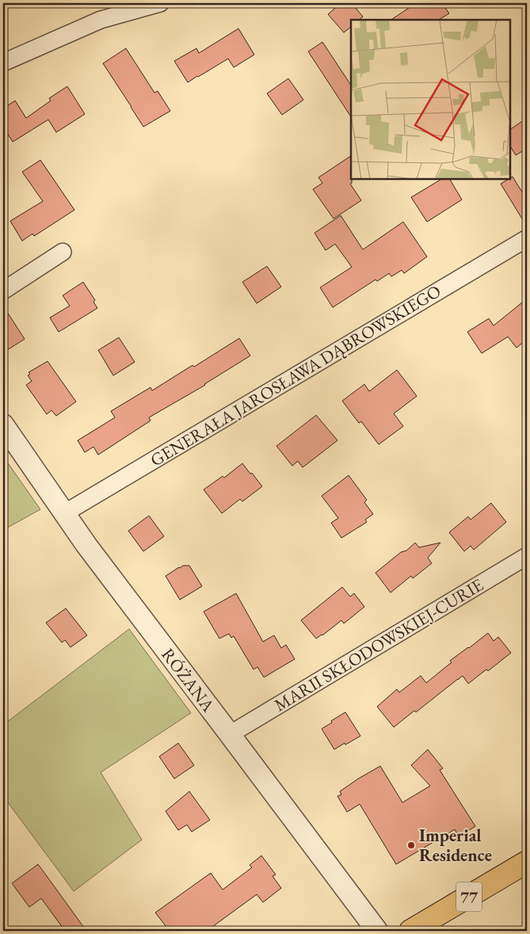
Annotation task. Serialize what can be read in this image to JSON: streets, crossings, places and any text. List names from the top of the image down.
{
  "streets": {
    "main road": ["77"],
    "street": ["GENERAŁA JAROSŁAWA DĄBROWSKIEGO", "MARII SKŁODOWSKIEJ-CURIE", "RÓŻANA"]
  },
  "crossings": [
    ["GENERAŁA JAROSŁAWA DĄBROWSKIEGO", "RÓŻANA"],
    ["MARII SKŁODOWSKIEJ-CURIE", "RÓŻANA"]
  ],
  "places": ["Imperial Residence"]
}
